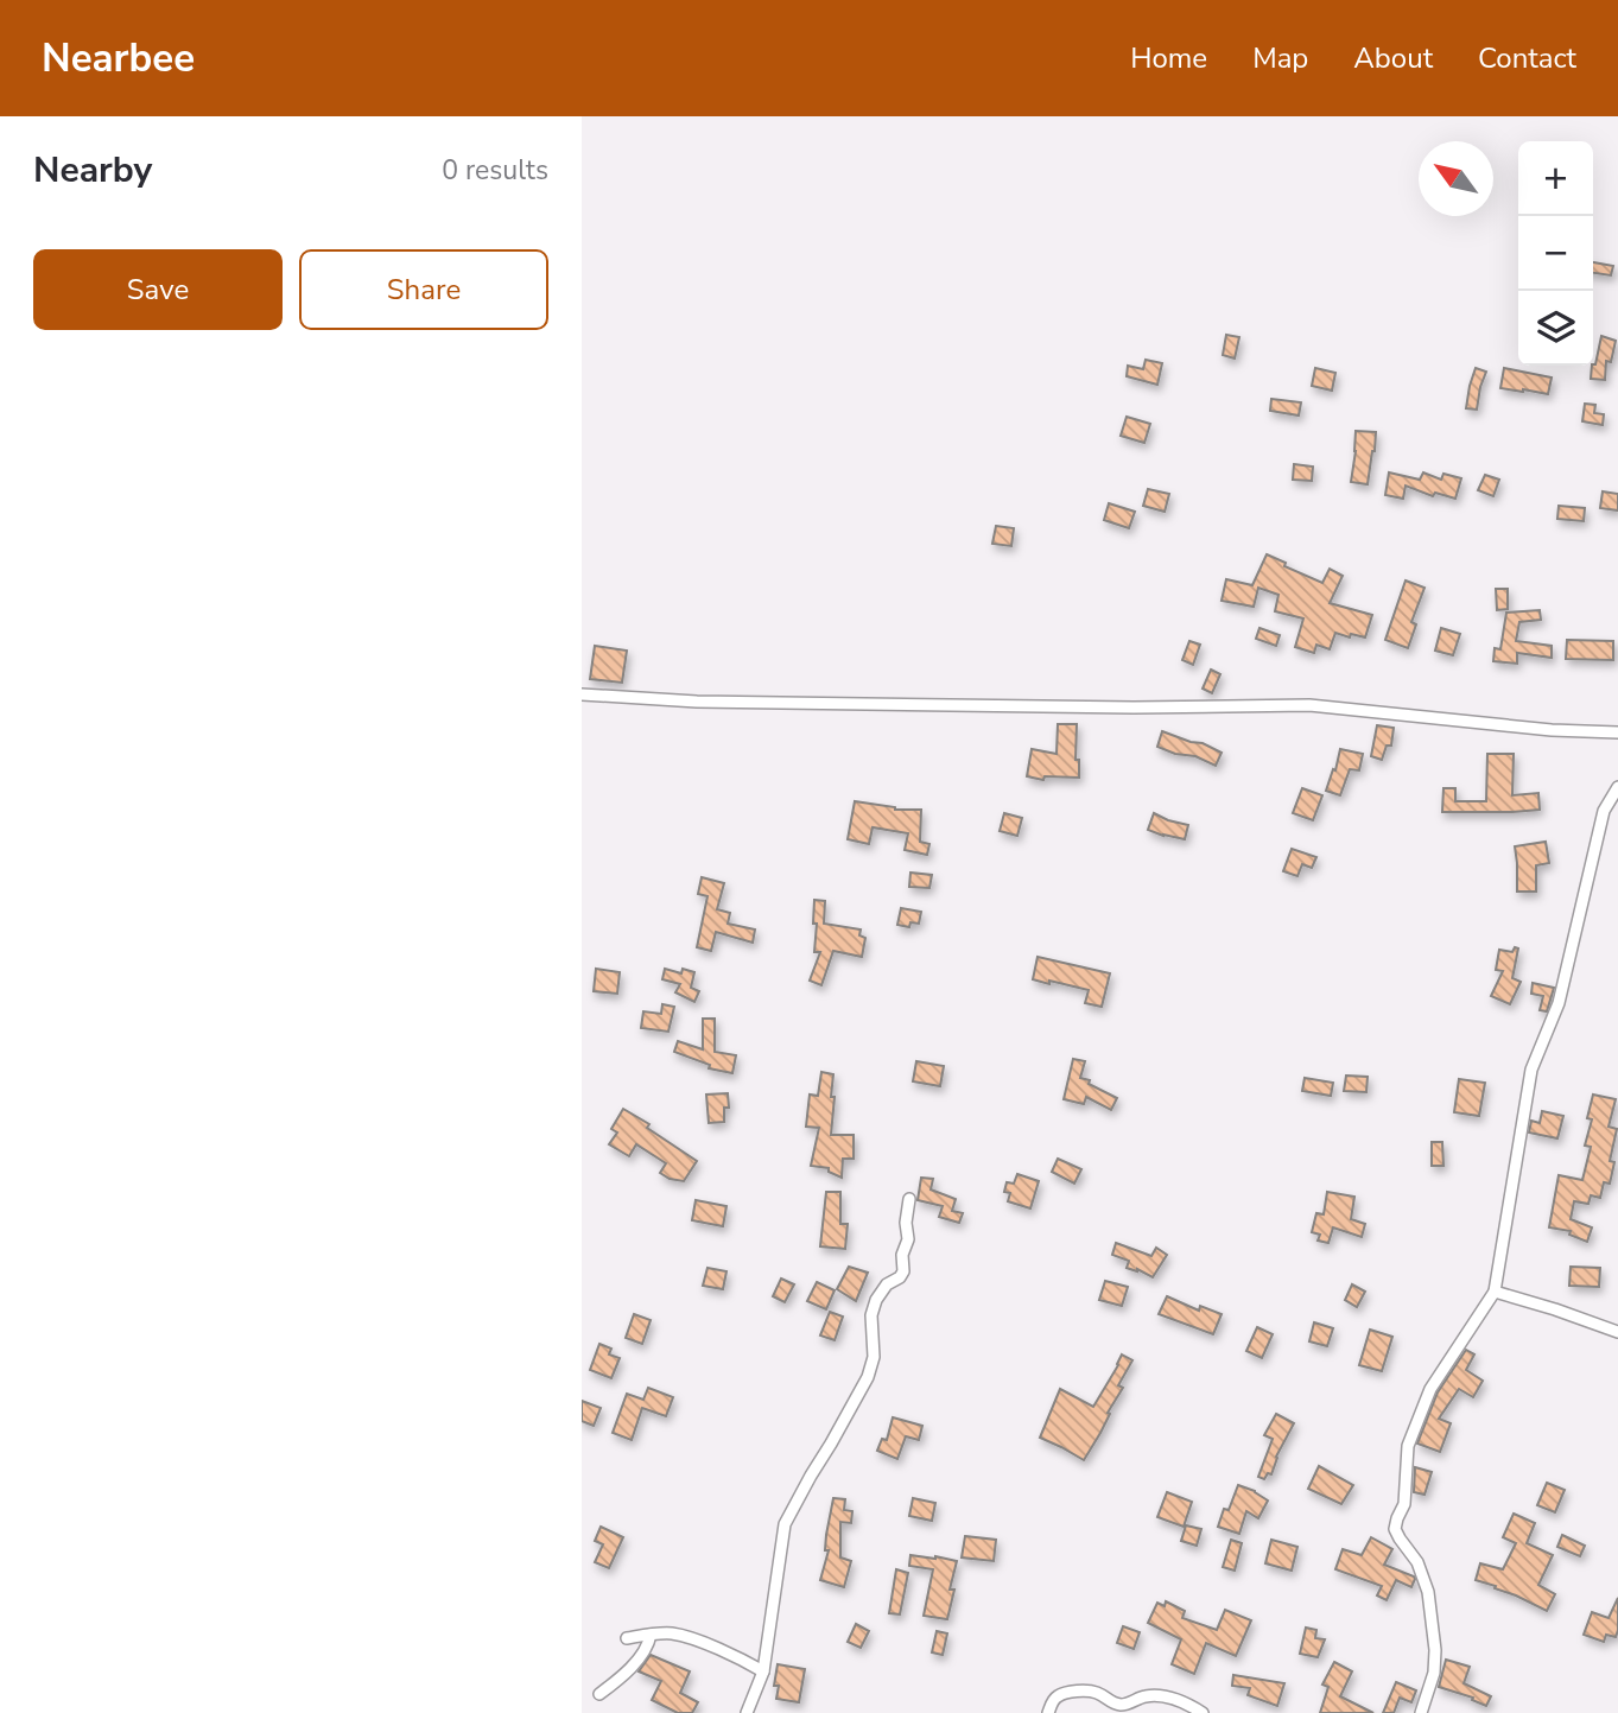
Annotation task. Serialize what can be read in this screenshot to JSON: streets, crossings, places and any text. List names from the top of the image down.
{
  "north": "top left",
  "page": {
    "header": "Nearbee",
    "nav": [
      "Home",
      "Map",
      "About",
      "Contact"
    ],
    "heading": ["Nearby", "0 results"],
    "map_buttons": ["+", "−"],
    "buttons": ["Save", "Share"]
  }
}
